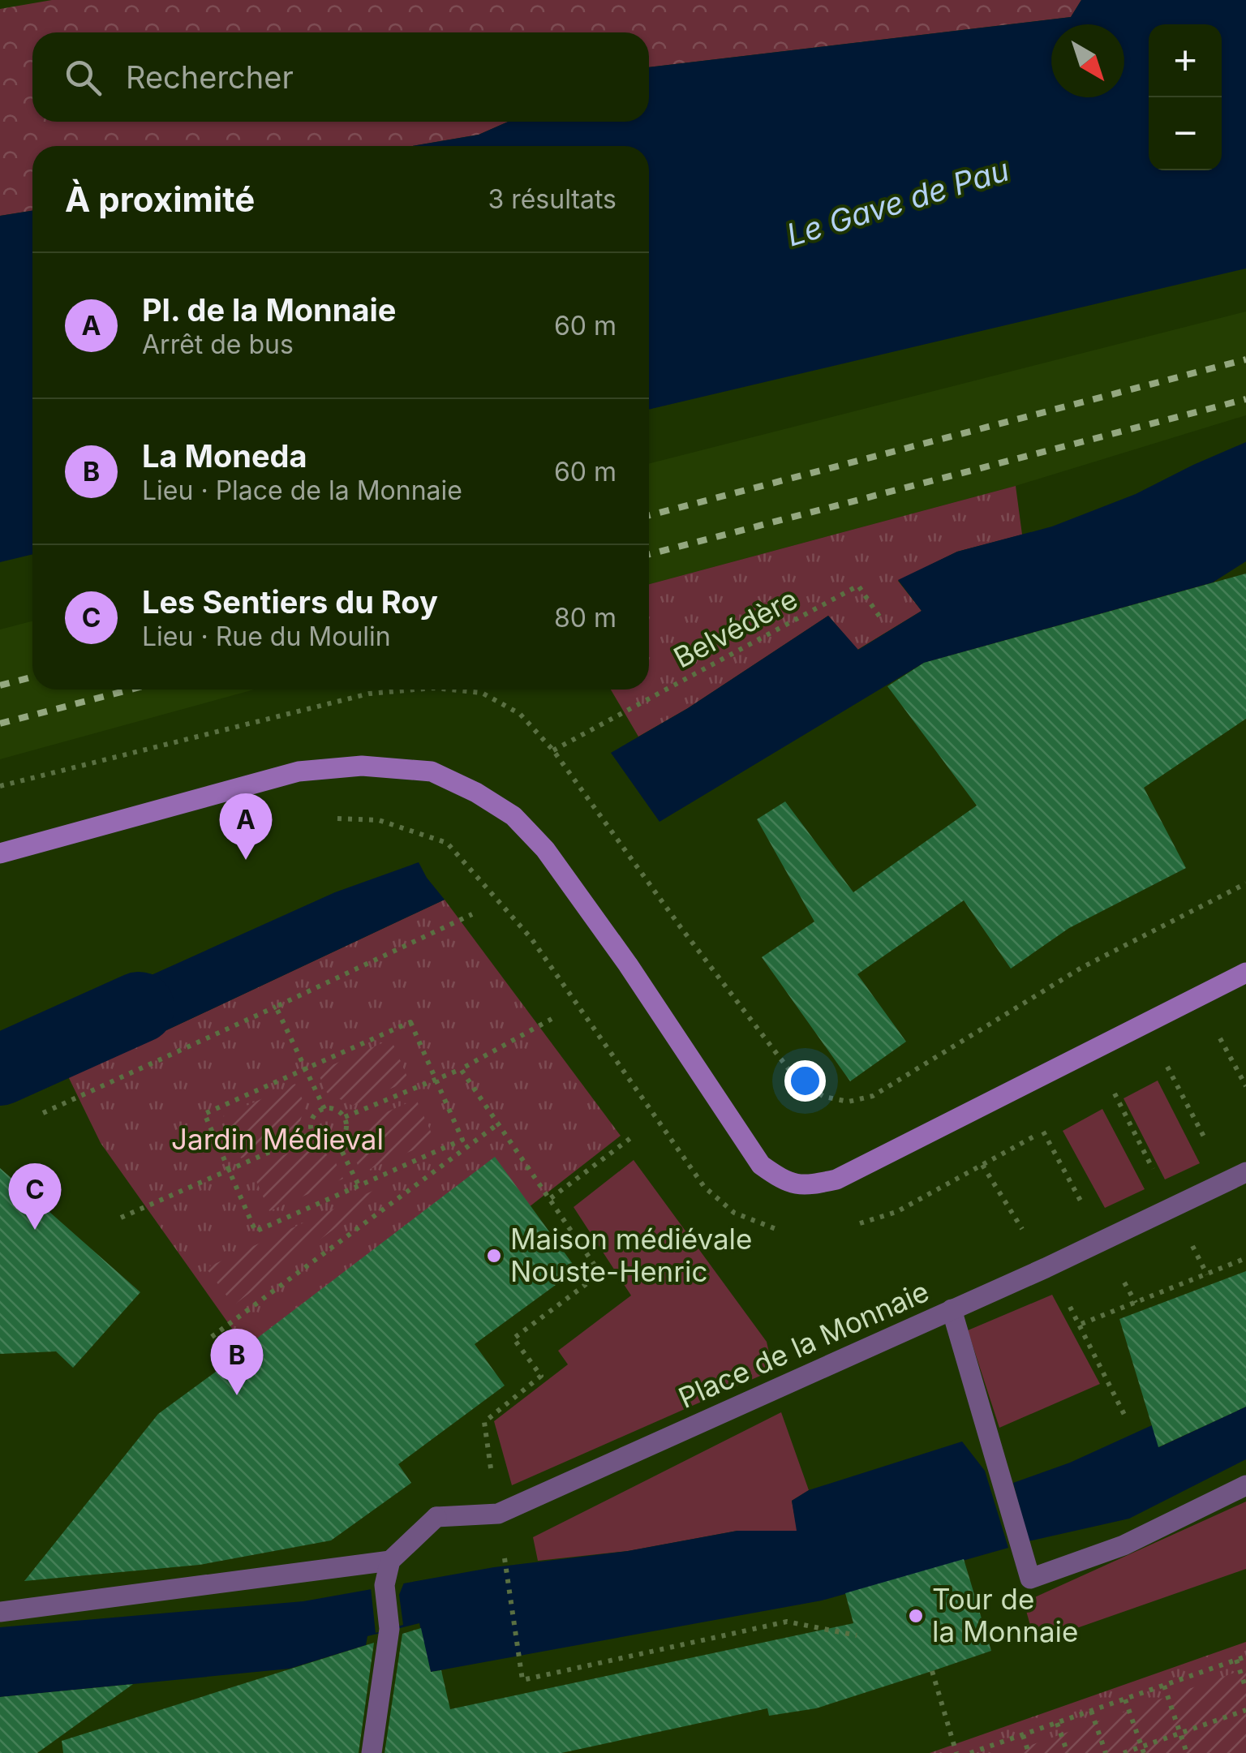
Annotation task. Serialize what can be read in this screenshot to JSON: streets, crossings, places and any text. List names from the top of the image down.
{
  "streets": {
    "street": ["Place de la Monnaie"],
    "path": ["Belvédère"]
  },
  "water": ["Le Gave de Pau"],
  "parks": ["Jardin Médieval"],
  "places": ["Maison médiévale Nouste-Henric", "Tour de la Monnaie"],
  "north": "bottom right",
  "page": {
    "map_buttons": ["+", "−"],
    "search": "Rechercher",
    "heading": ["À proximité", "3 résultats"],
    "list": [
      {
        "mark": "A",
        "name": "Pl. de la Monnaie",
        "note": "Arrêt de bus",
        "value": "60 m"
      },
      {
        "mark": "B",
        "name": "La Moneda",
        "note": "Lieu · Place de la Monnaie",
        "value": "60 m"
      },
      {
        "mark": "C",
        "name": "Les Sentiers du Roy",
        "note": "Lieu · Rue du Moulin",
        "value": "80 m"
      }
    ],
    "pins": ["A", "C", "B"]
  }
}
